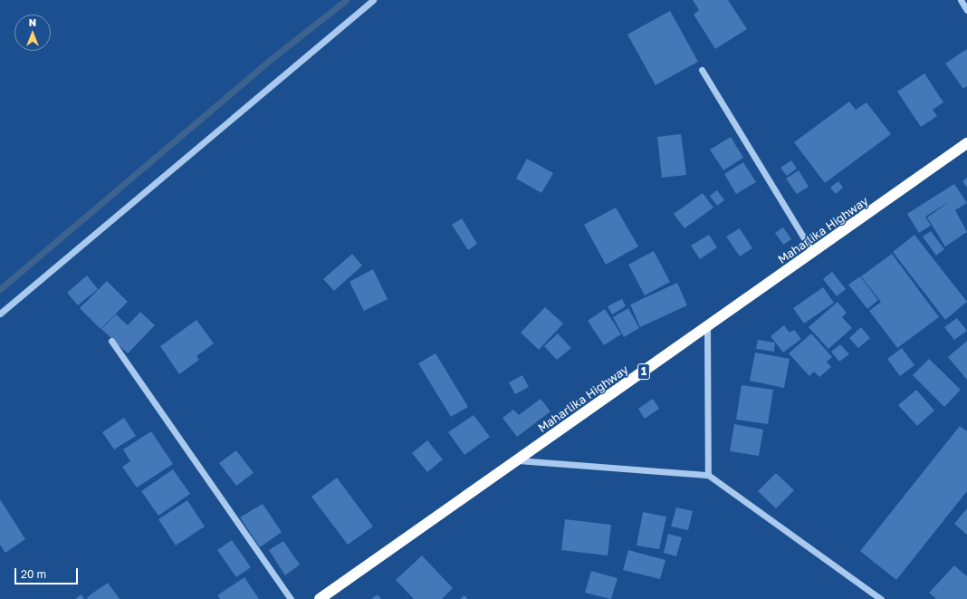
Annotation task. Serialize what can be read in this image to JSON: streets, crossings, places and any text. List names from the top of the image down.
{
  "streets": {
    "highway": ["Maharlika Highway", "1"]
  },
  "scale_bar": "20 m",
  "north": "top"
}
